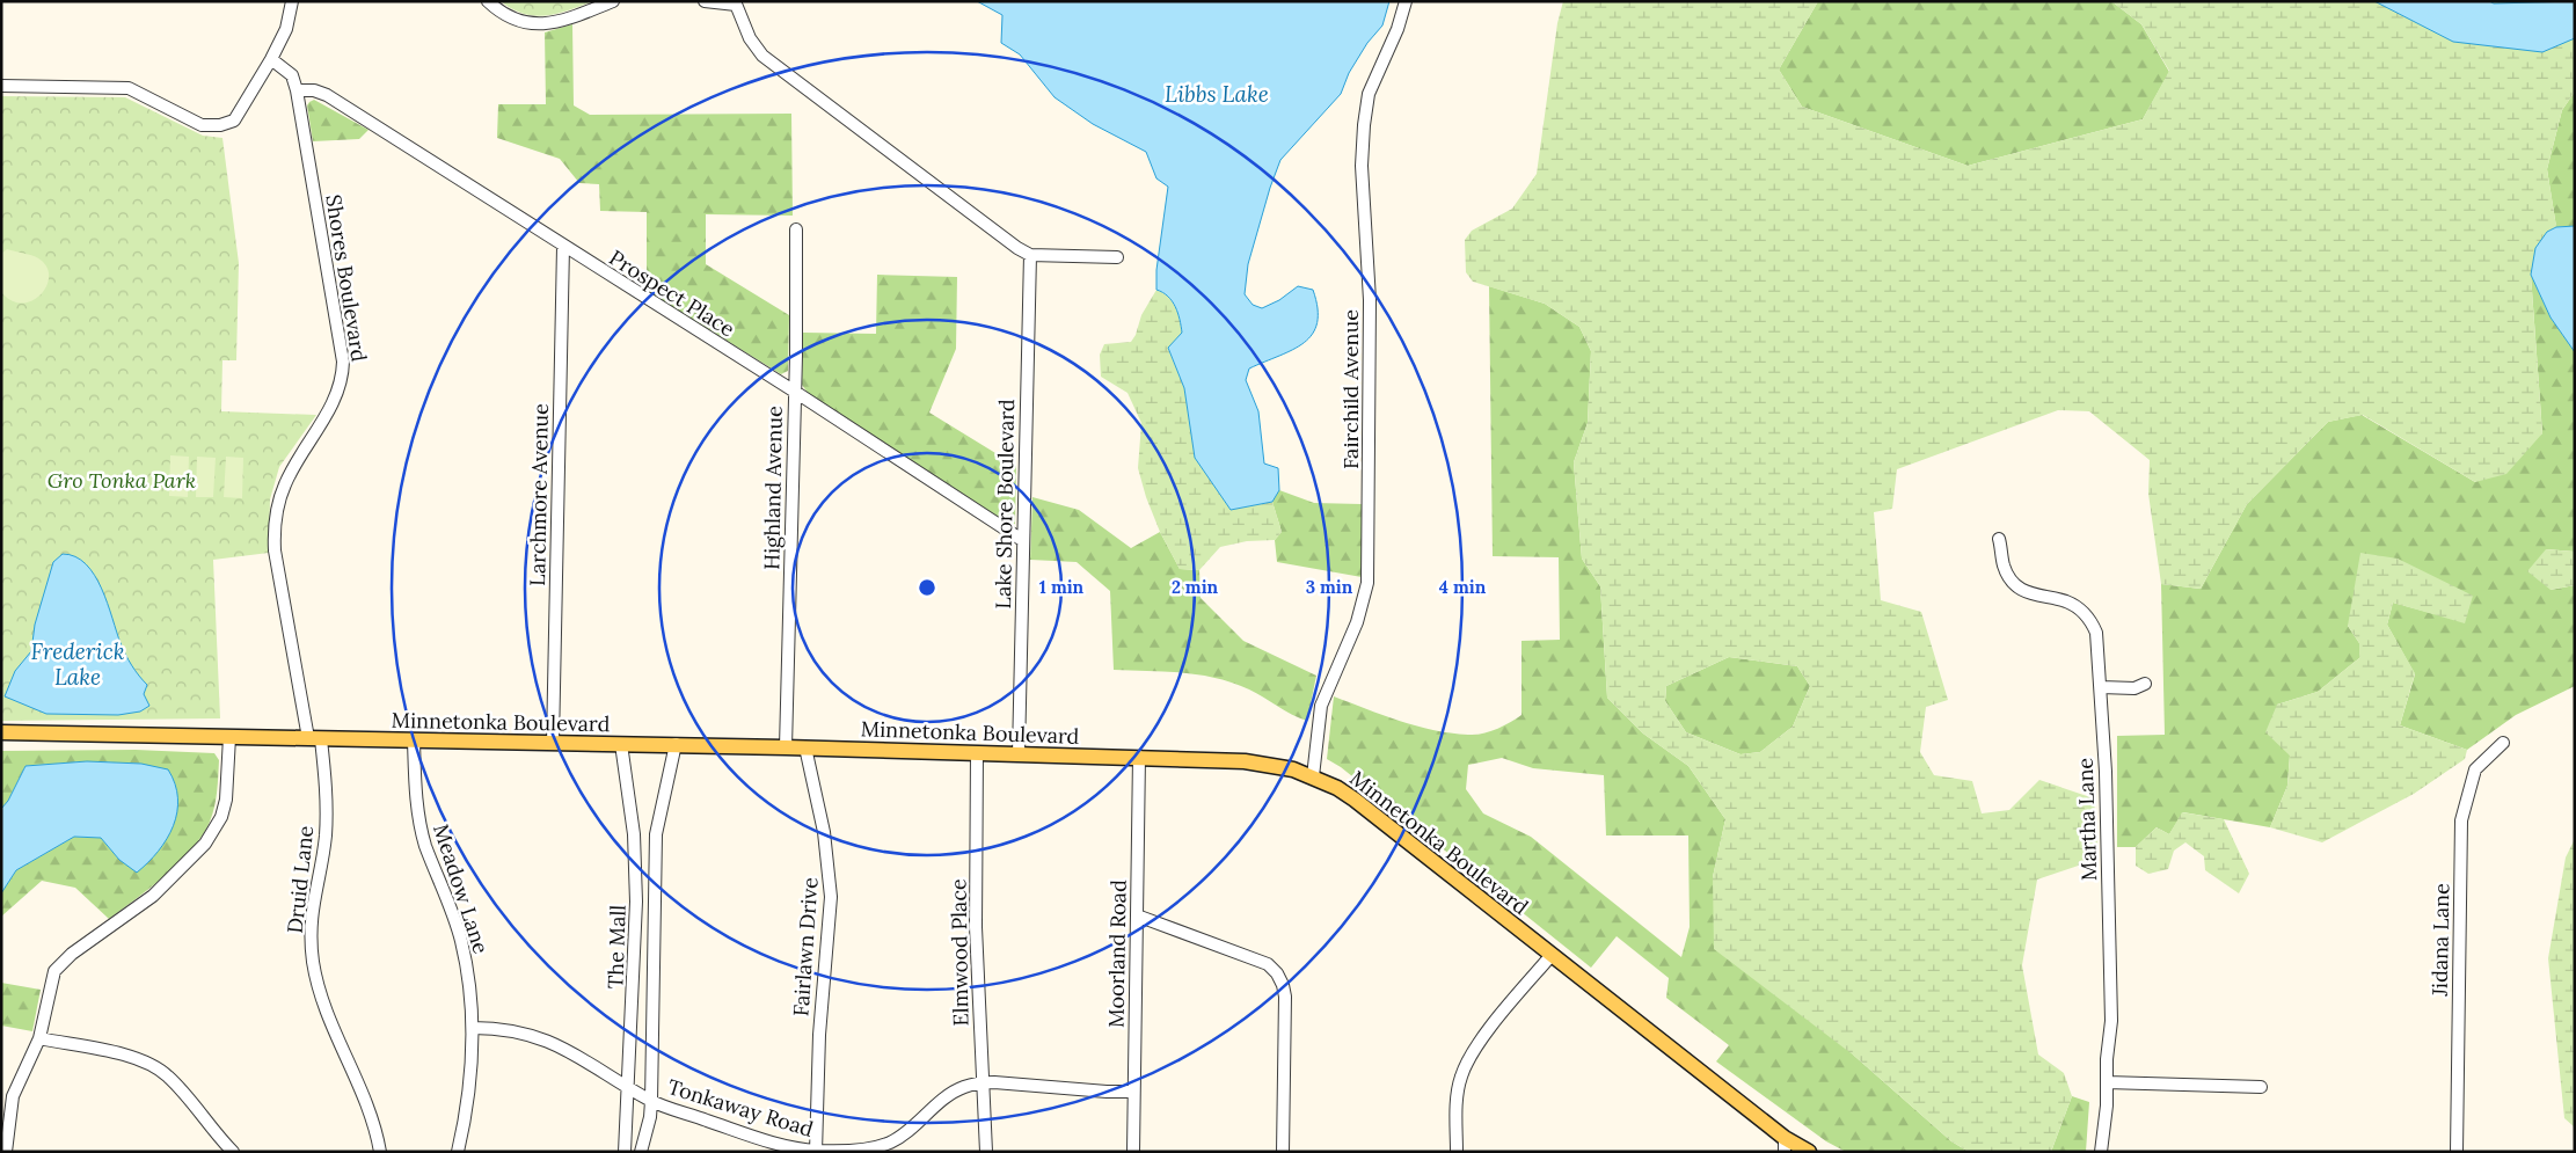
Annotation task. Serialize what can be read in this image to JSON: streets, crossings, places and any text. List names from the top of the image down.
{
  "streets": {
    "main road": ["Minnetonka Boulevard"],
    "street": [
      "Shores Boulevard",
      "Prospect Place",
      "Fairchild Avenue",
      "Highland Avenue",
      "Larchmore Avenue",
      "Lake Shore Boulevard",
      "Martha Lane",
      "Druid Lane",
      "Meadow Lane",
      "Jidana Lane",
      "The Mall",
      "Fairlawn Drive",
      "Elmwood Place",
      "Moorland Road",
      "Tonkaway Road"
    ]
  },
  "crossings": [
    ["Shores Boulevard", "Prospect Place"],
    ["Shores Boulevard", "Minnetonka Boulevard"],
    ["Shores Boulevard", "Druid Lane"],
    ["Prospect Place", "Highland Avenue"],
    ["Prospect Place", "Larchmore Avenue"],
    ["Prospect Place", "Lake Shore Boulevard"],
    ["Fairchild Avenue", "Minnetonka Boulevard"],
    ["Highland Avenue", "Minnetonka Boulevard"],
    ["Larchmore Avenue", "Minnetonka Boulevard"],
    ["Lake Shore Boulevard", "Minnetonka Boulevard"],
    ["Minnetonka Boulevard", "Druid Lane"],
    ["Minnetonka Boulevard", "Meadow Lane"],
    ["Minnetonka Boulevard", "The Mall"],
    ["Minnetonka Boulevard", "Fairlawn Drive"],
    ["Minnetonka Boulevard", "Elmwood Place"],
    ["Minnetonka Boulevard", "Moorland Road"],
    ["Meadow Lane", "Tonkaway Road"],
    ["The Mall", "Tonkaway Road"],
    ["Fairlawn Drive", "Tonkaway Road"],
    ["Elmwood Place", "Tonkaway Road"],
    ["Moorland Road", "Tonkaway Road"]
  ],
  "water": ["Libbs Lake", "Frederick Lake"],
  "parks": ["Gro Tonka Park"],
  "rings": [
    "1 min",
    "2 min",
    "3 min",
    "4 min"
  ]
}
